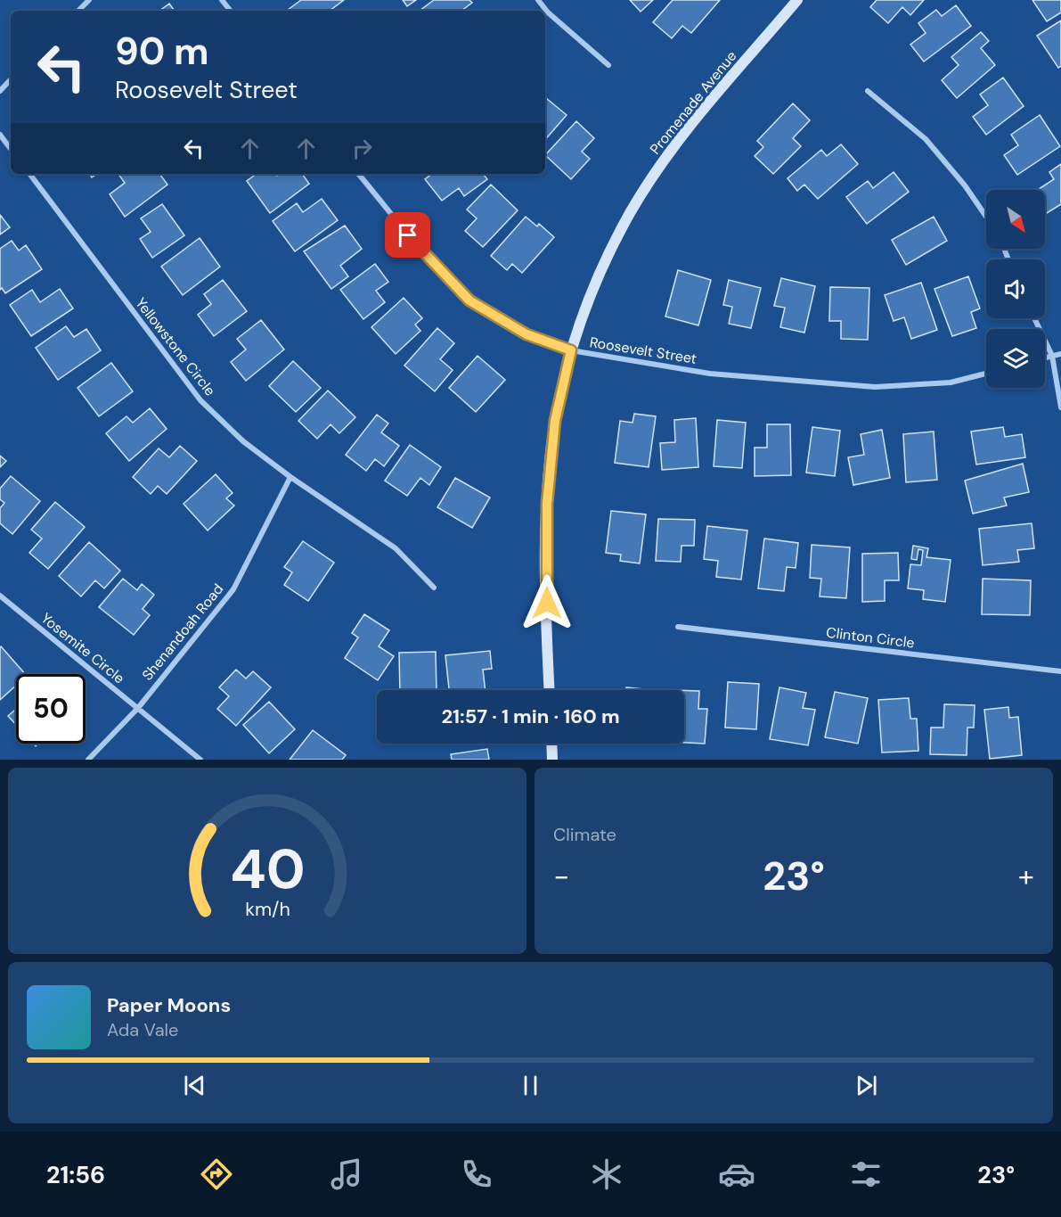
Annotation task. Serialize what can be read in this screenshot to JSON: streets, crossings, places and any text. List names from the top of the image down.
{
  "streets": {
    "main road": ["Promenade Avenue"],
    "street": [
      "Yellowstone Circle",
      "Roosevelt Street",
      "Shenandoah Road",
      "Clinton Circle",
      "Yosemite Circle"
    ]
  },
  "crossings": [
    ["Promenade Avenue", "Roosevelt Street"],
    ["Yellowstone Circle", "Shenandoah Road"],
    ["Shenandoah Road", "Yosemite Circle"]
  ],
  "north": "bottom right",
  "page": {
    "turn": ["90 m", "Roosevelt Street"],
    "limit": "50",
    "trip": "21:57 · 1 min · 160 m",
    "tile": "Climate",
    "heat": ["−", "23°", "+"],
    "song": ["Paper Moons", "Ada Vale"],
    "tabs": ["21:56", "23°"],
    "gauge": ["40", "km/h"]
  }
}
